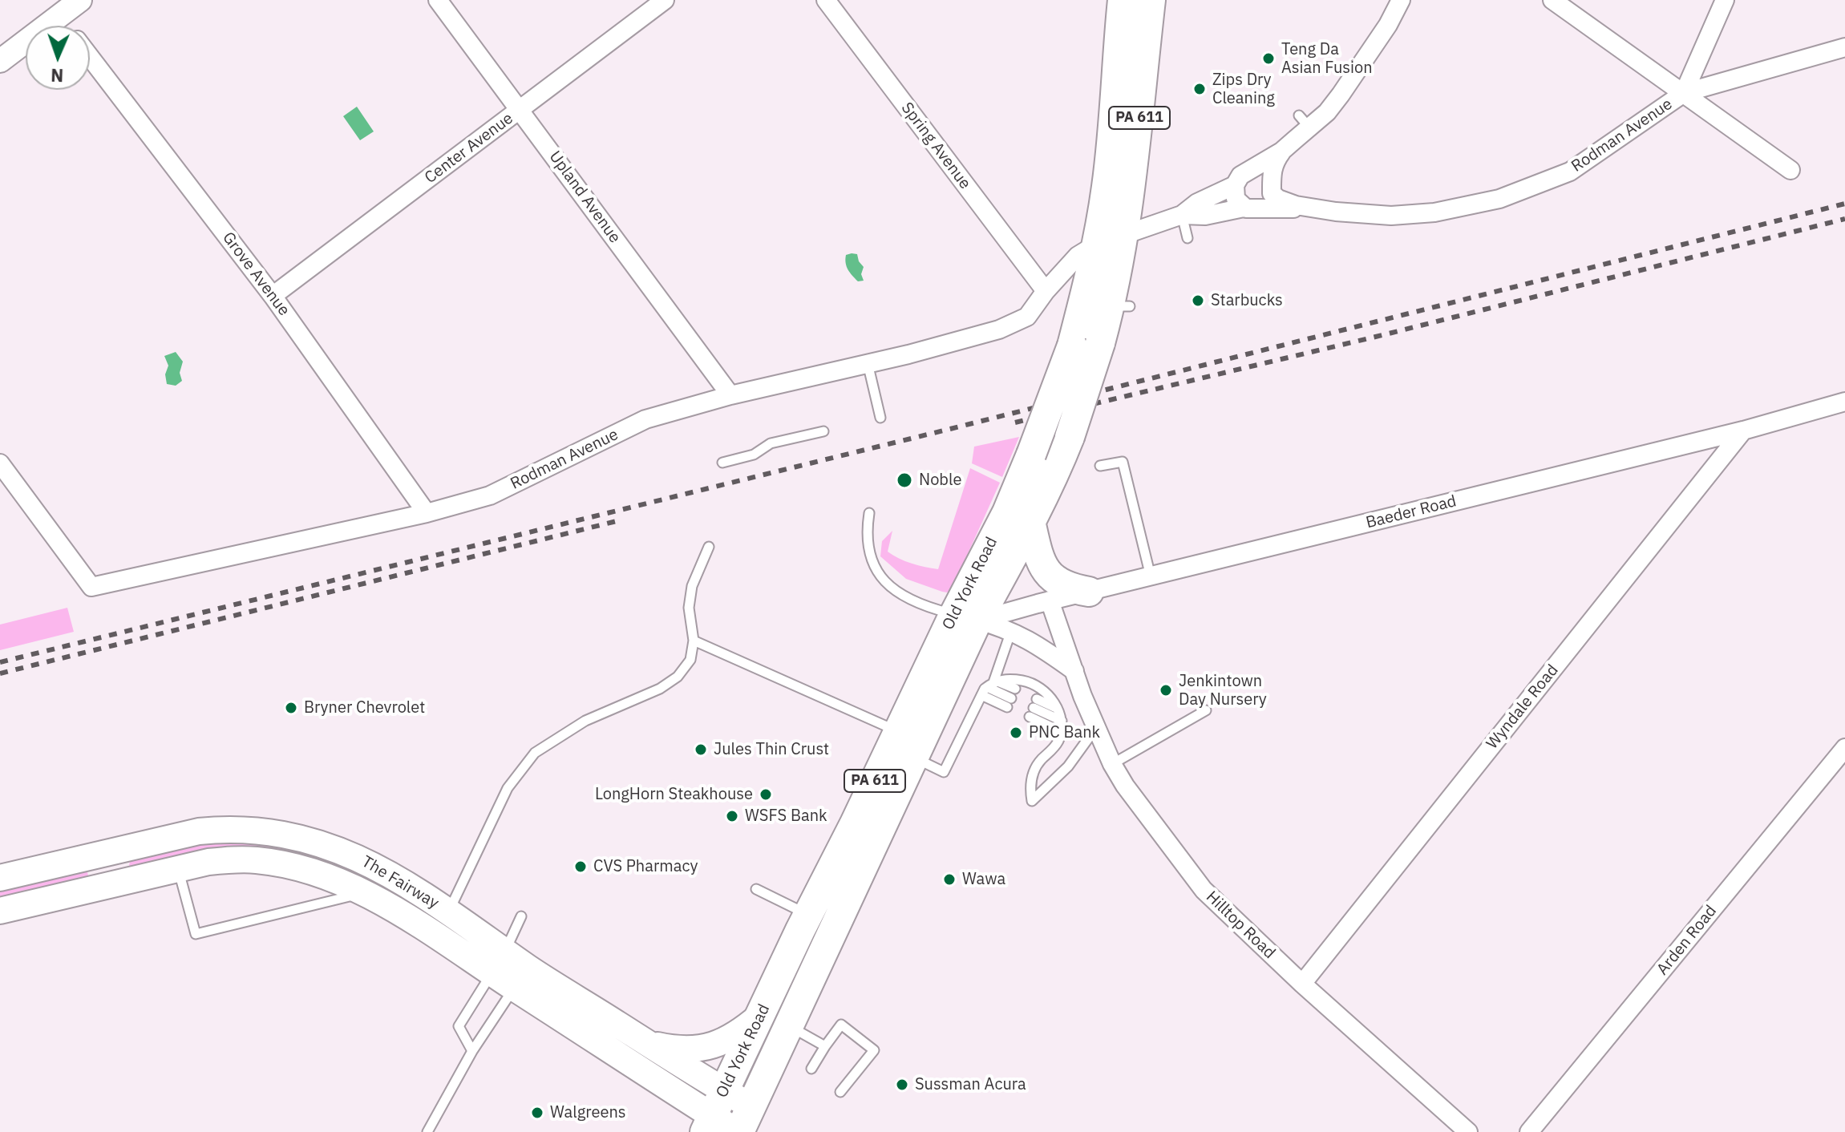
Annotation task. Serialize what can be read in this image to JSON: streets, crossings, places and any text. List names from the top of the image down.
{
  "streets": {
    "highway": ["PA 611", "Old York Road"],
    "main road": ["The Fairway"],
    "street": [
      "Rodman Avenue",
      "Spring Avenue",
      "Center Avenue",
      "Upland Avenue",
      "Grove Avenue",
      "Baeder Road",
      "Wyndale Road",
      "Hilltop Road",
      "Arden Road"
    ]
  },
  "crossings": [
    ["Rodman Avenue", "Spring Avenue"],
    ["Rodman Avenue", "Upland Avenue"],
    ["Rodman Avenue", "Grove Avenue"],
    ["Rodman Avenue", "Old York Road"],
    ["Center Avenue", "Upland Avenue"],
    ["Center Avenue", "Grove Avenue"],
    ["Baeder Road", "Old York Road"],
    ["Baeder Road", "Wyndale Road"],
    ["Baeder Road", "Hilltop Road"],
    ["Old York Road", "The Fairway"],
    ["Wyndale Road", "Hilltop Road"]
  ],
  "places": [
    "Teng Da Asian Fusion",
    "Zips Dry Cleaning",
    "Starbucks",
    "Noble",
    "Jenkintown Day Nursery",
    "Bryner Chevrolet",
    "PNC Bank",
    "Jules Thin Crust",
    "LongHorn Steakhouse",
    "WSFS Bank",
    "CVS Pharmacy",
    "Wawa",
    "Sussman Acura",
    "Walgreens"
  ],
  "north": "bottom"
}
